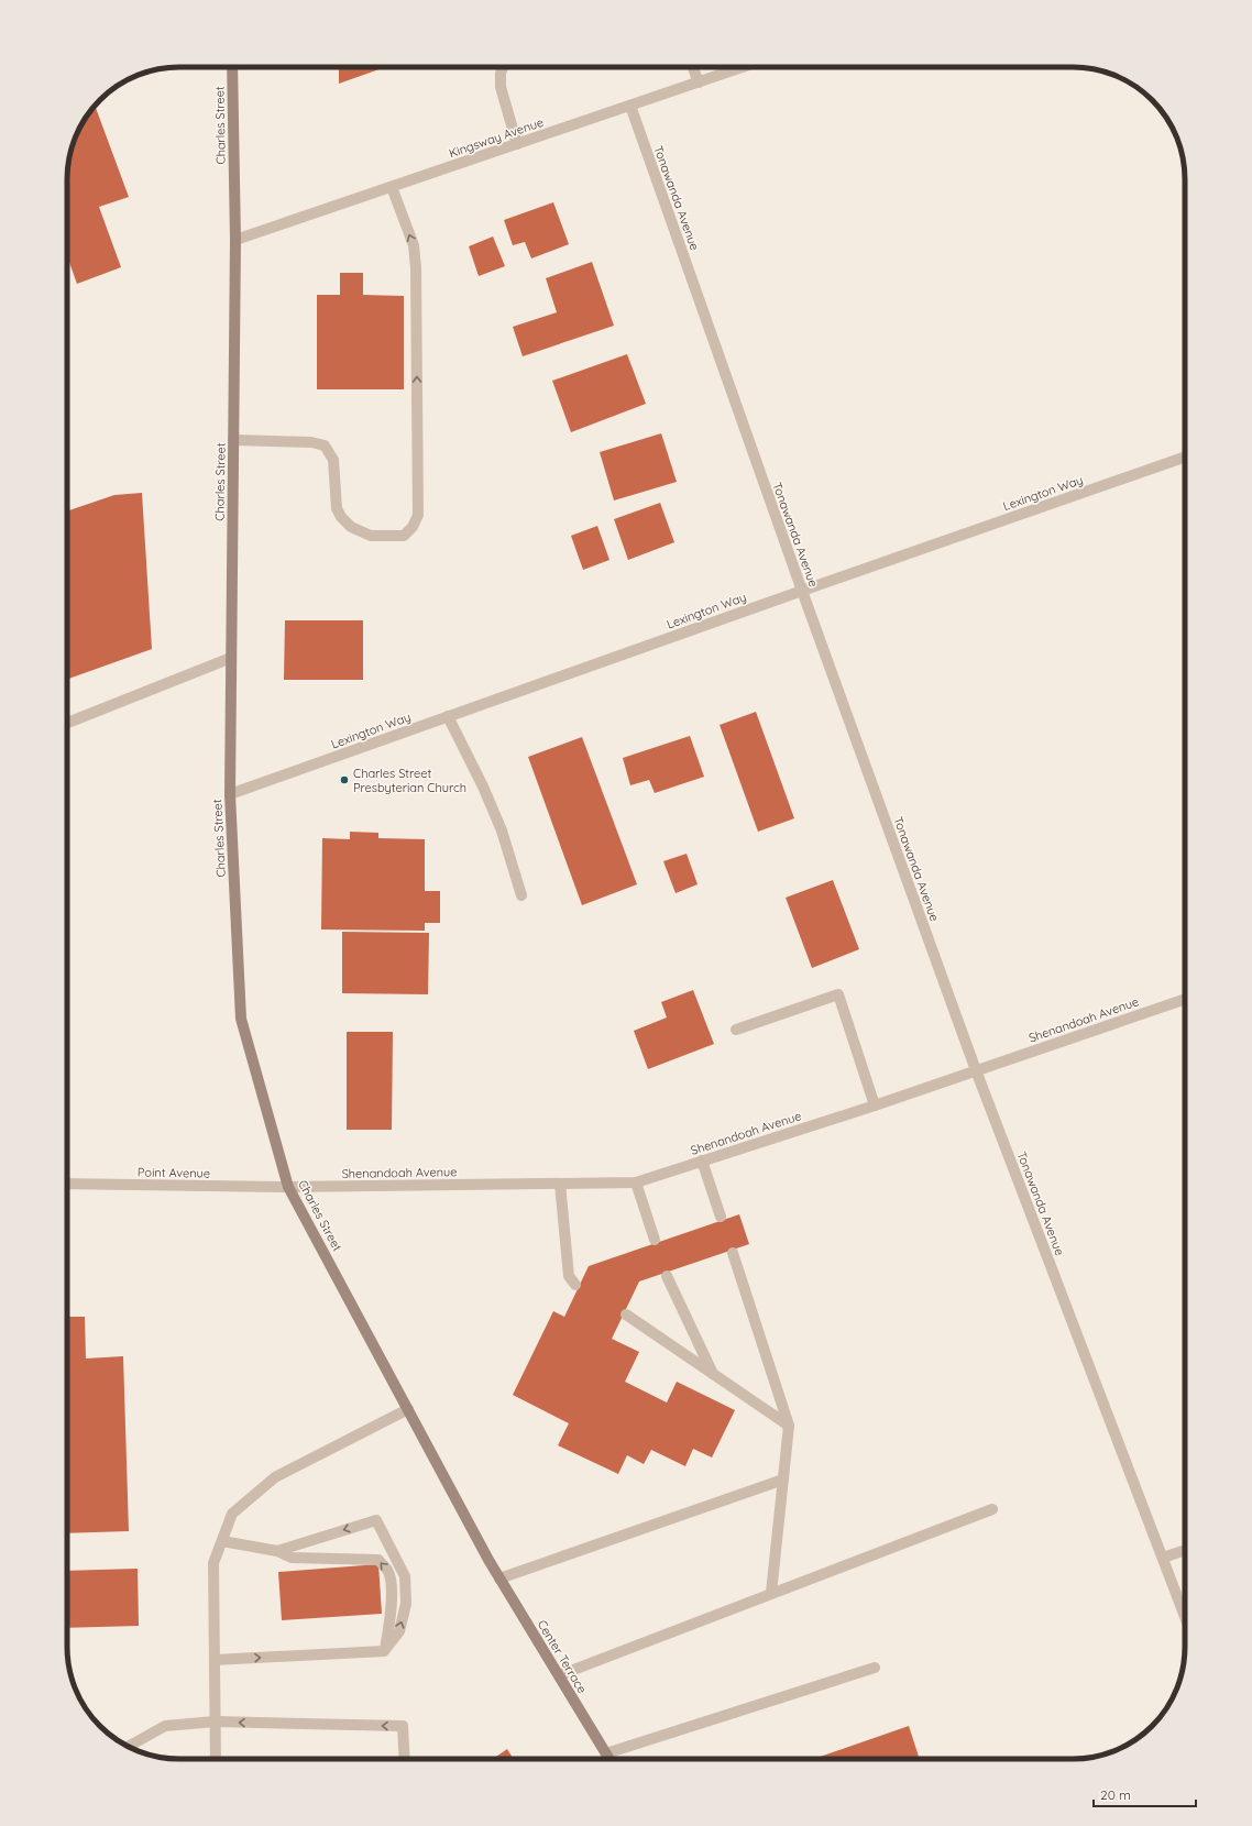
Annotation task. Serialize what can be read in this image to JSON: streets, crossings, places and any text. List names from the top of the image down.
{
  "streets": {
    "main road": ["Charles Street", "Center Terrace"],
    "street": [
      "Kingsway Avenue",
      "Tonawanda Avenue",
      "Lexington Way",
      "Shenandoah Avenue",
      "Point Avenue"
    ]
  },
  "crossings": [
    ["Charles Street", "Kingsway Avenue"],
    ["Charles Street", "Lexington Way"],
    ["Charles Street", "Shenandoah Avenue"],
    ["Charles Street", "Point Avenue"],
    ["Charles Street", "Center Terrace"],
    ["Kingsway Avenue", "Tonawanda Avenue"],
    ["Tonawanda Avenue", "Lexington Way"],
    ["Tonawanda Avenue", "Shenandoah Avenue"],
    ["Shenandoah Avenue", "Point Avenue"]
  ],
  "places": ["Charles Street Presbyterian Church"],
  "scale_bar": "20 m"
}
